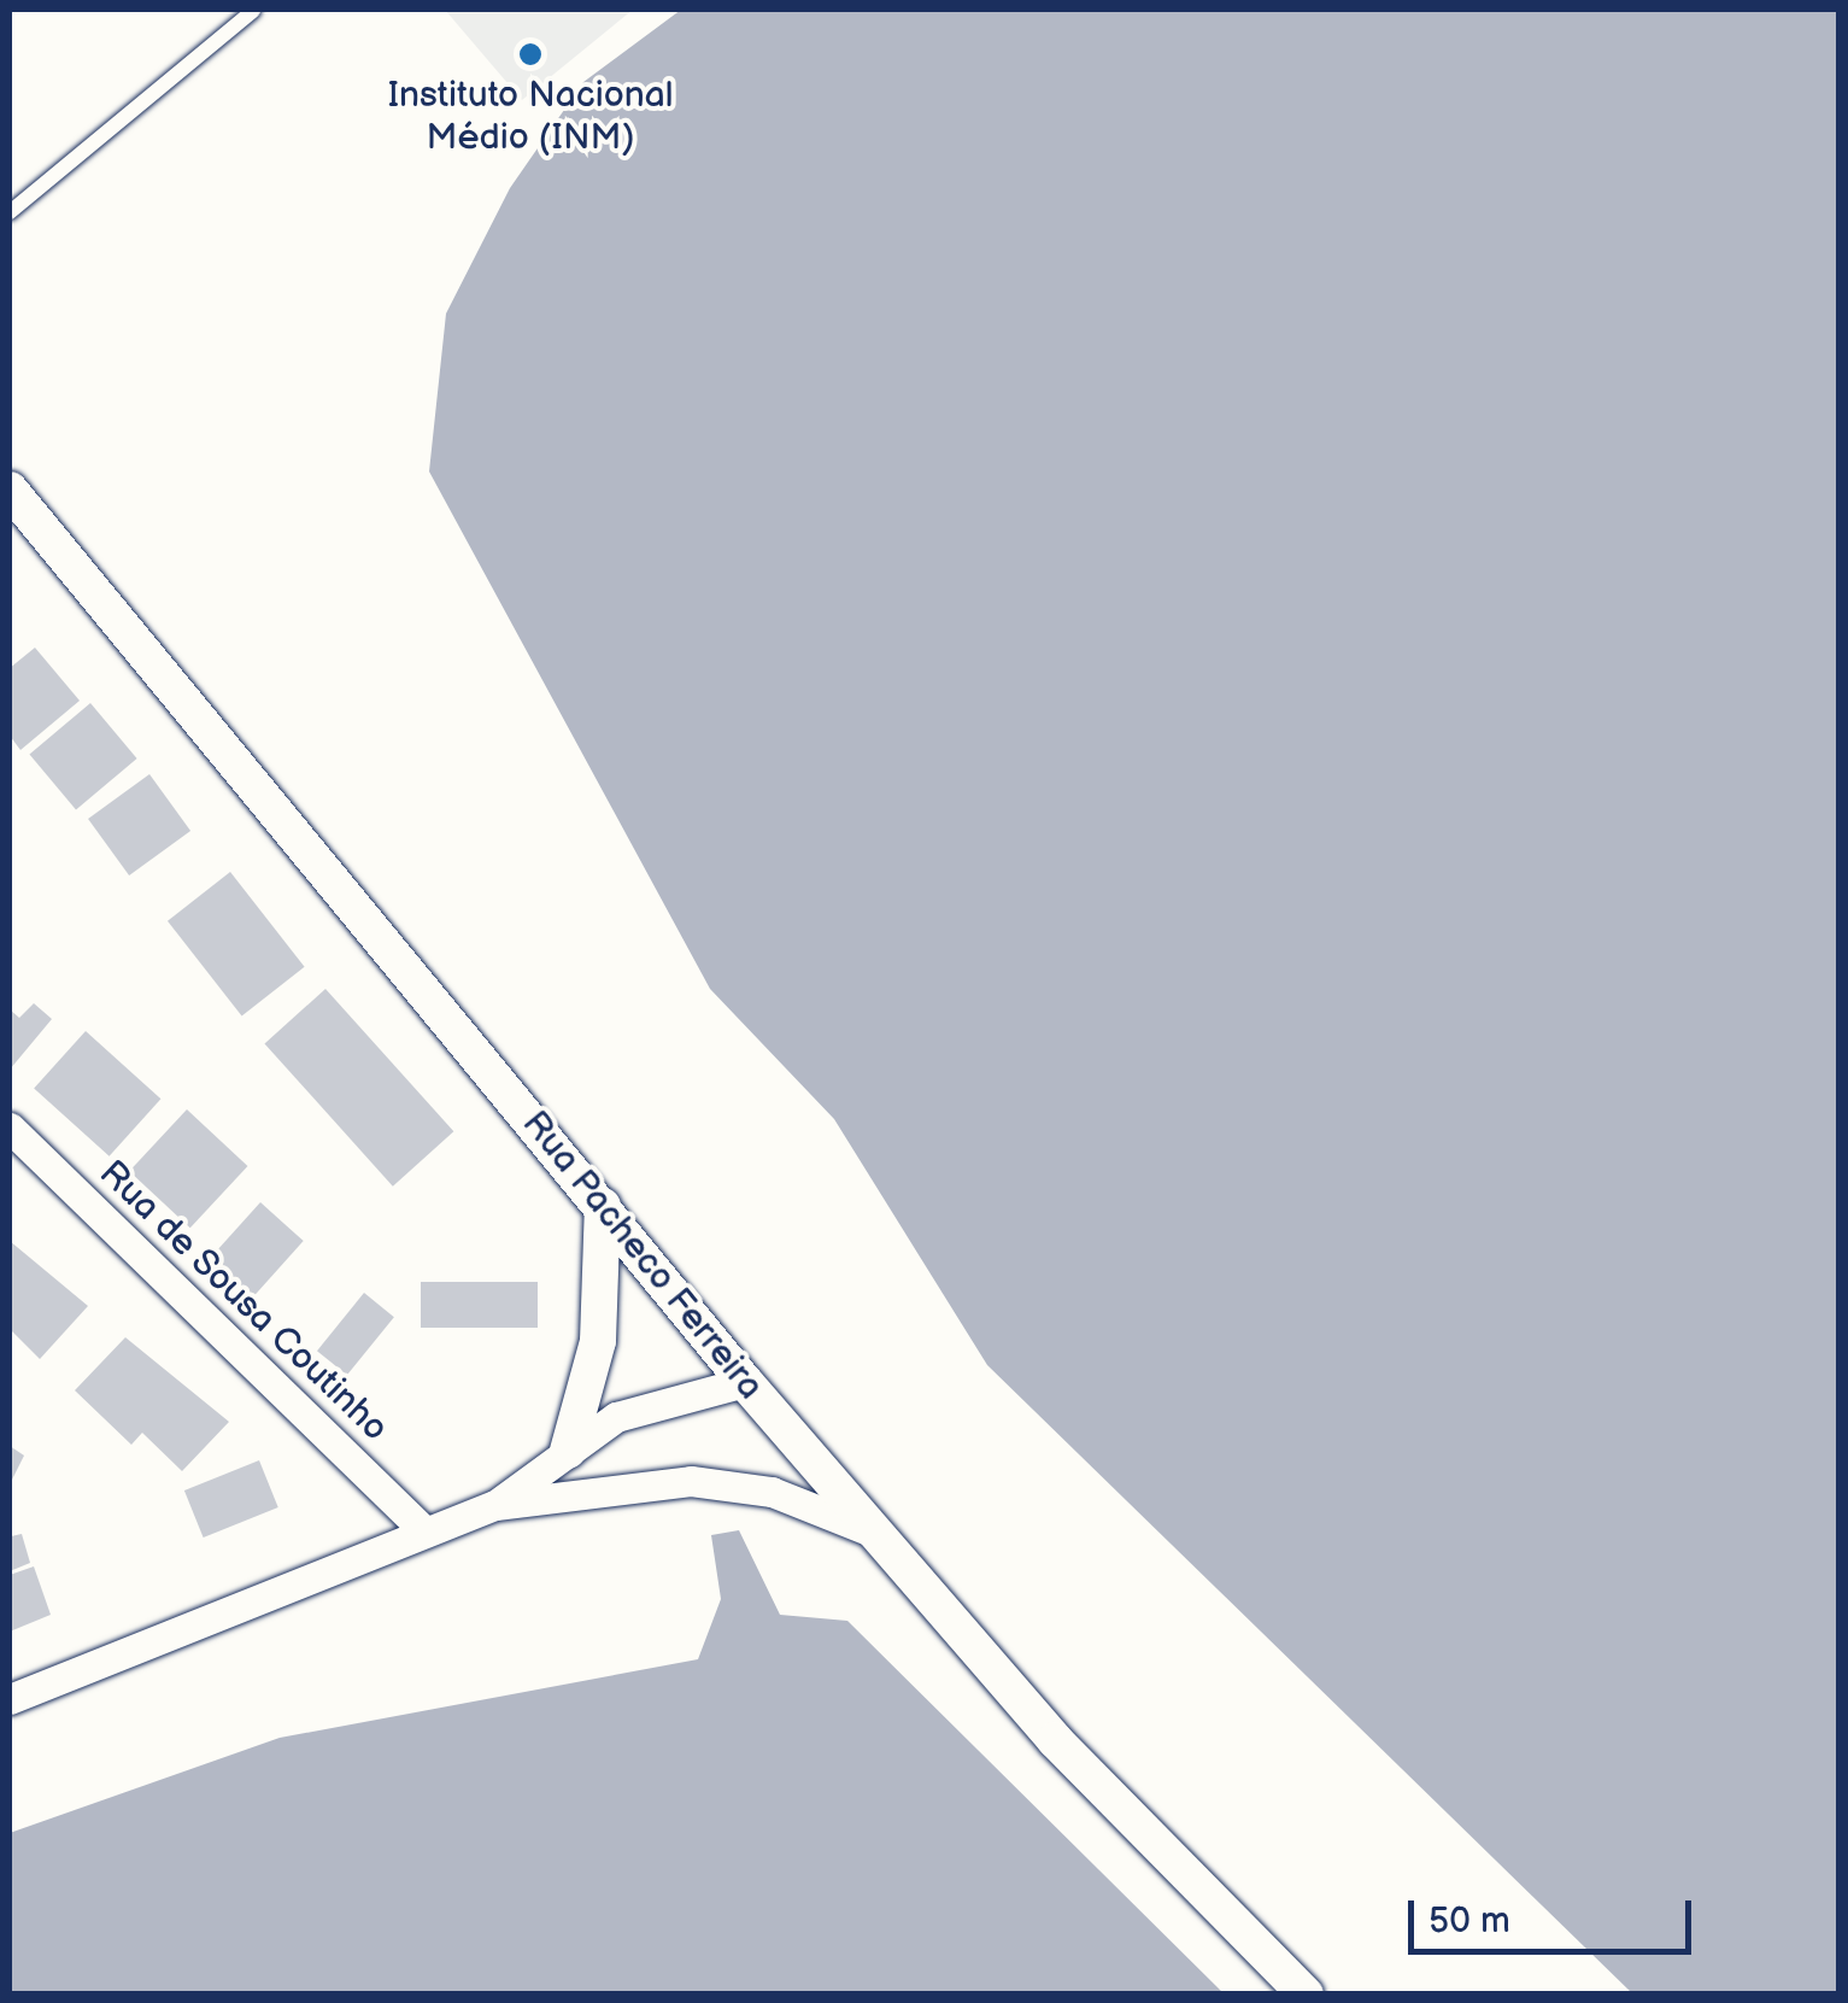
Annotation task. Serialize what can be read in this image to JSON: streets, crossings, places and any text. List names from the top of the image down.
{
  "streets": {
    "street": ["Rua Pacheco Ferreira", "Rua de Sousa Coutinho"]
  },
  "places": ["Instituto Nacional Médio (INM)"],
  "scale_bar": "50 m"
}
